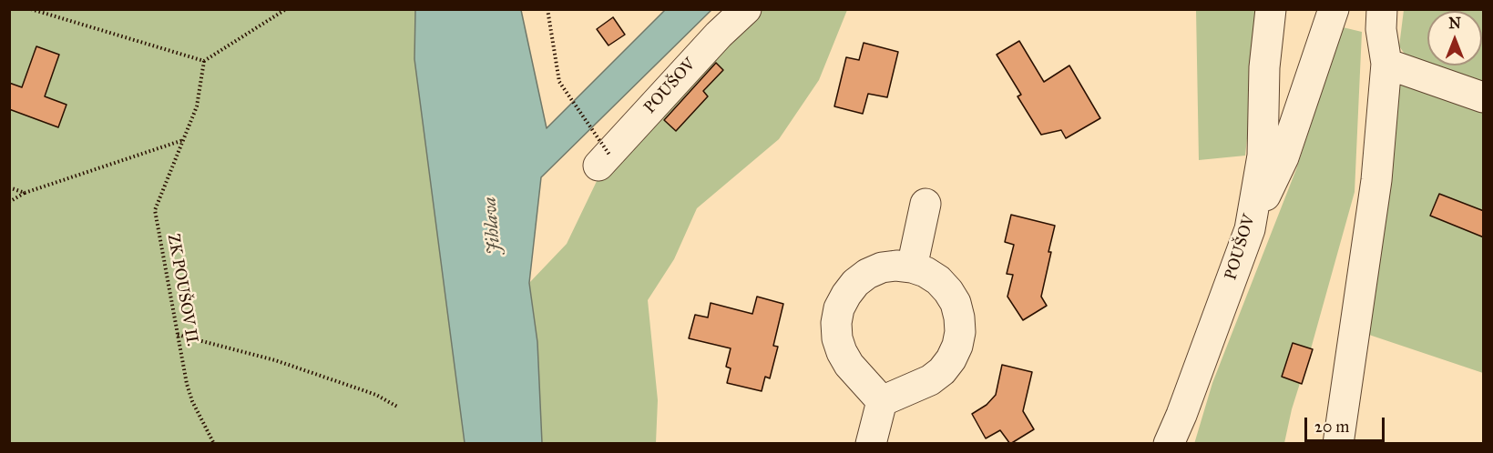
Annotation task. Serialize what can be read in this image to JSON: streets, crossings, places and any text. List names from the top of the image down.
{
  "streets": {
    "street": ["POUŠOV"],
    "path": ["ZK POUŠOV II."]
  },
  "water": ["Jihlava"],
  "scale_bar": "20 m",
  "north": "top"
}
